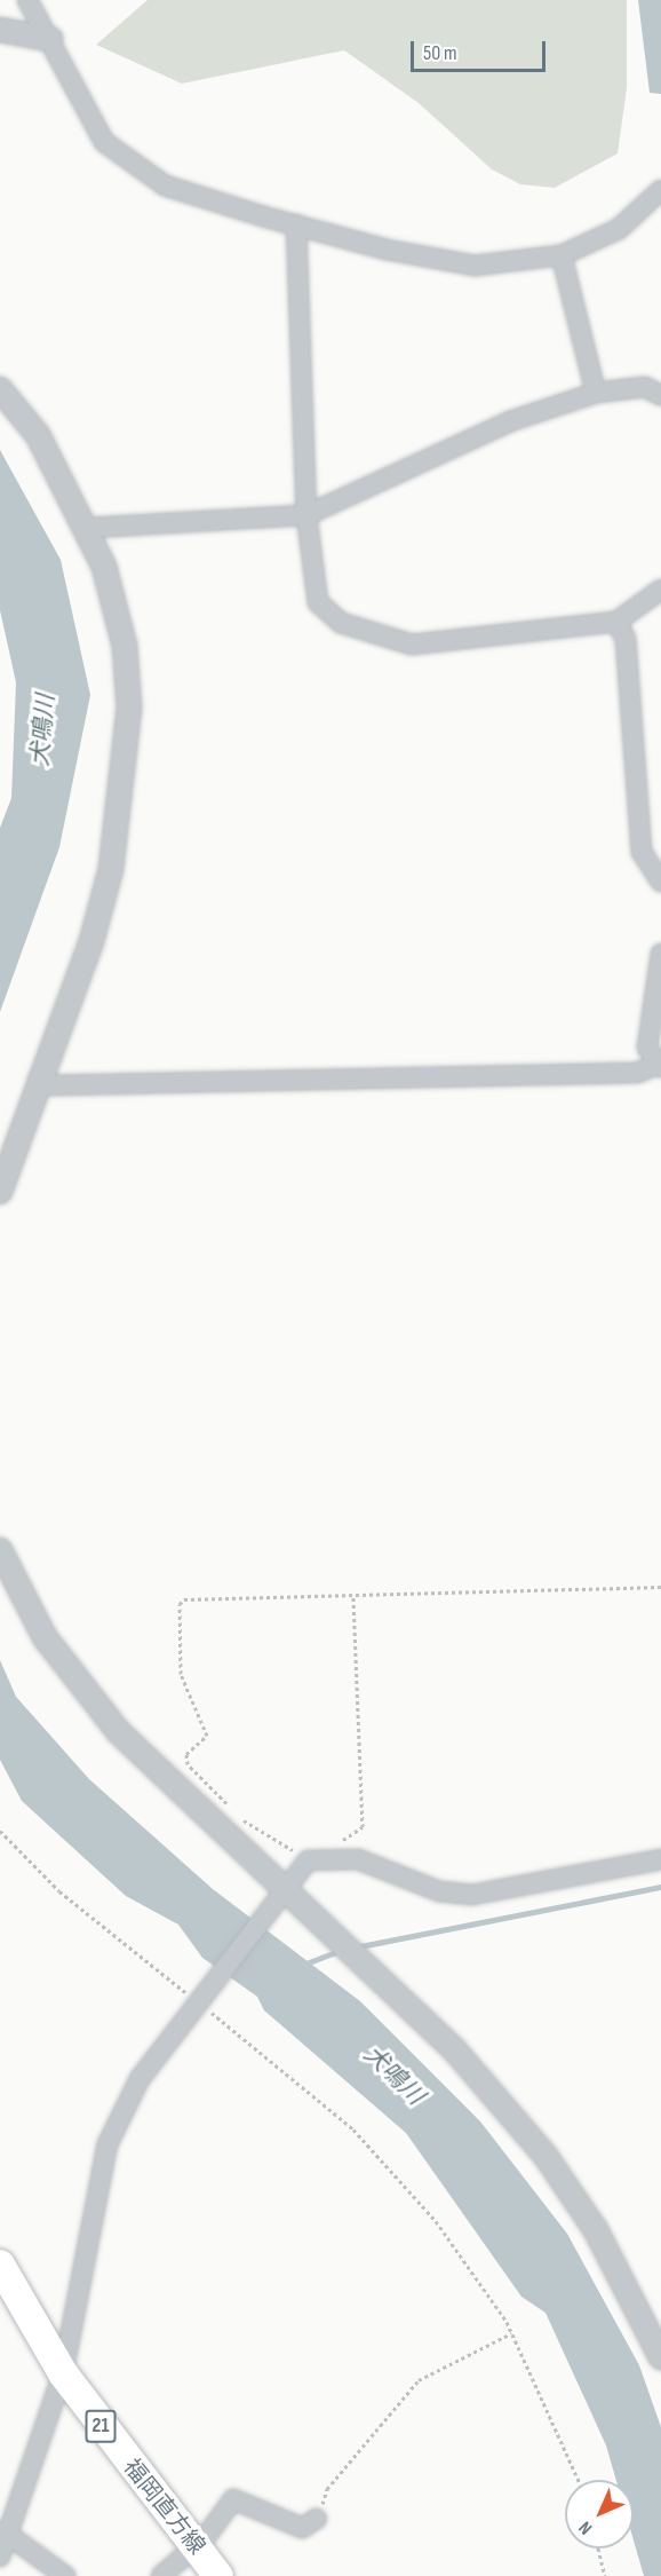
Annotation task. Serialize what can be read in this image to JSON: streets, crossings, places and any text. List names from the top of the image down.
{
  "streets": {
    "main road": ["21", "福岡直方線"]
  },
  "water": ["犬鳴川"],
  "scale_bar": "50 m",
  "north": "bottom left"
}
